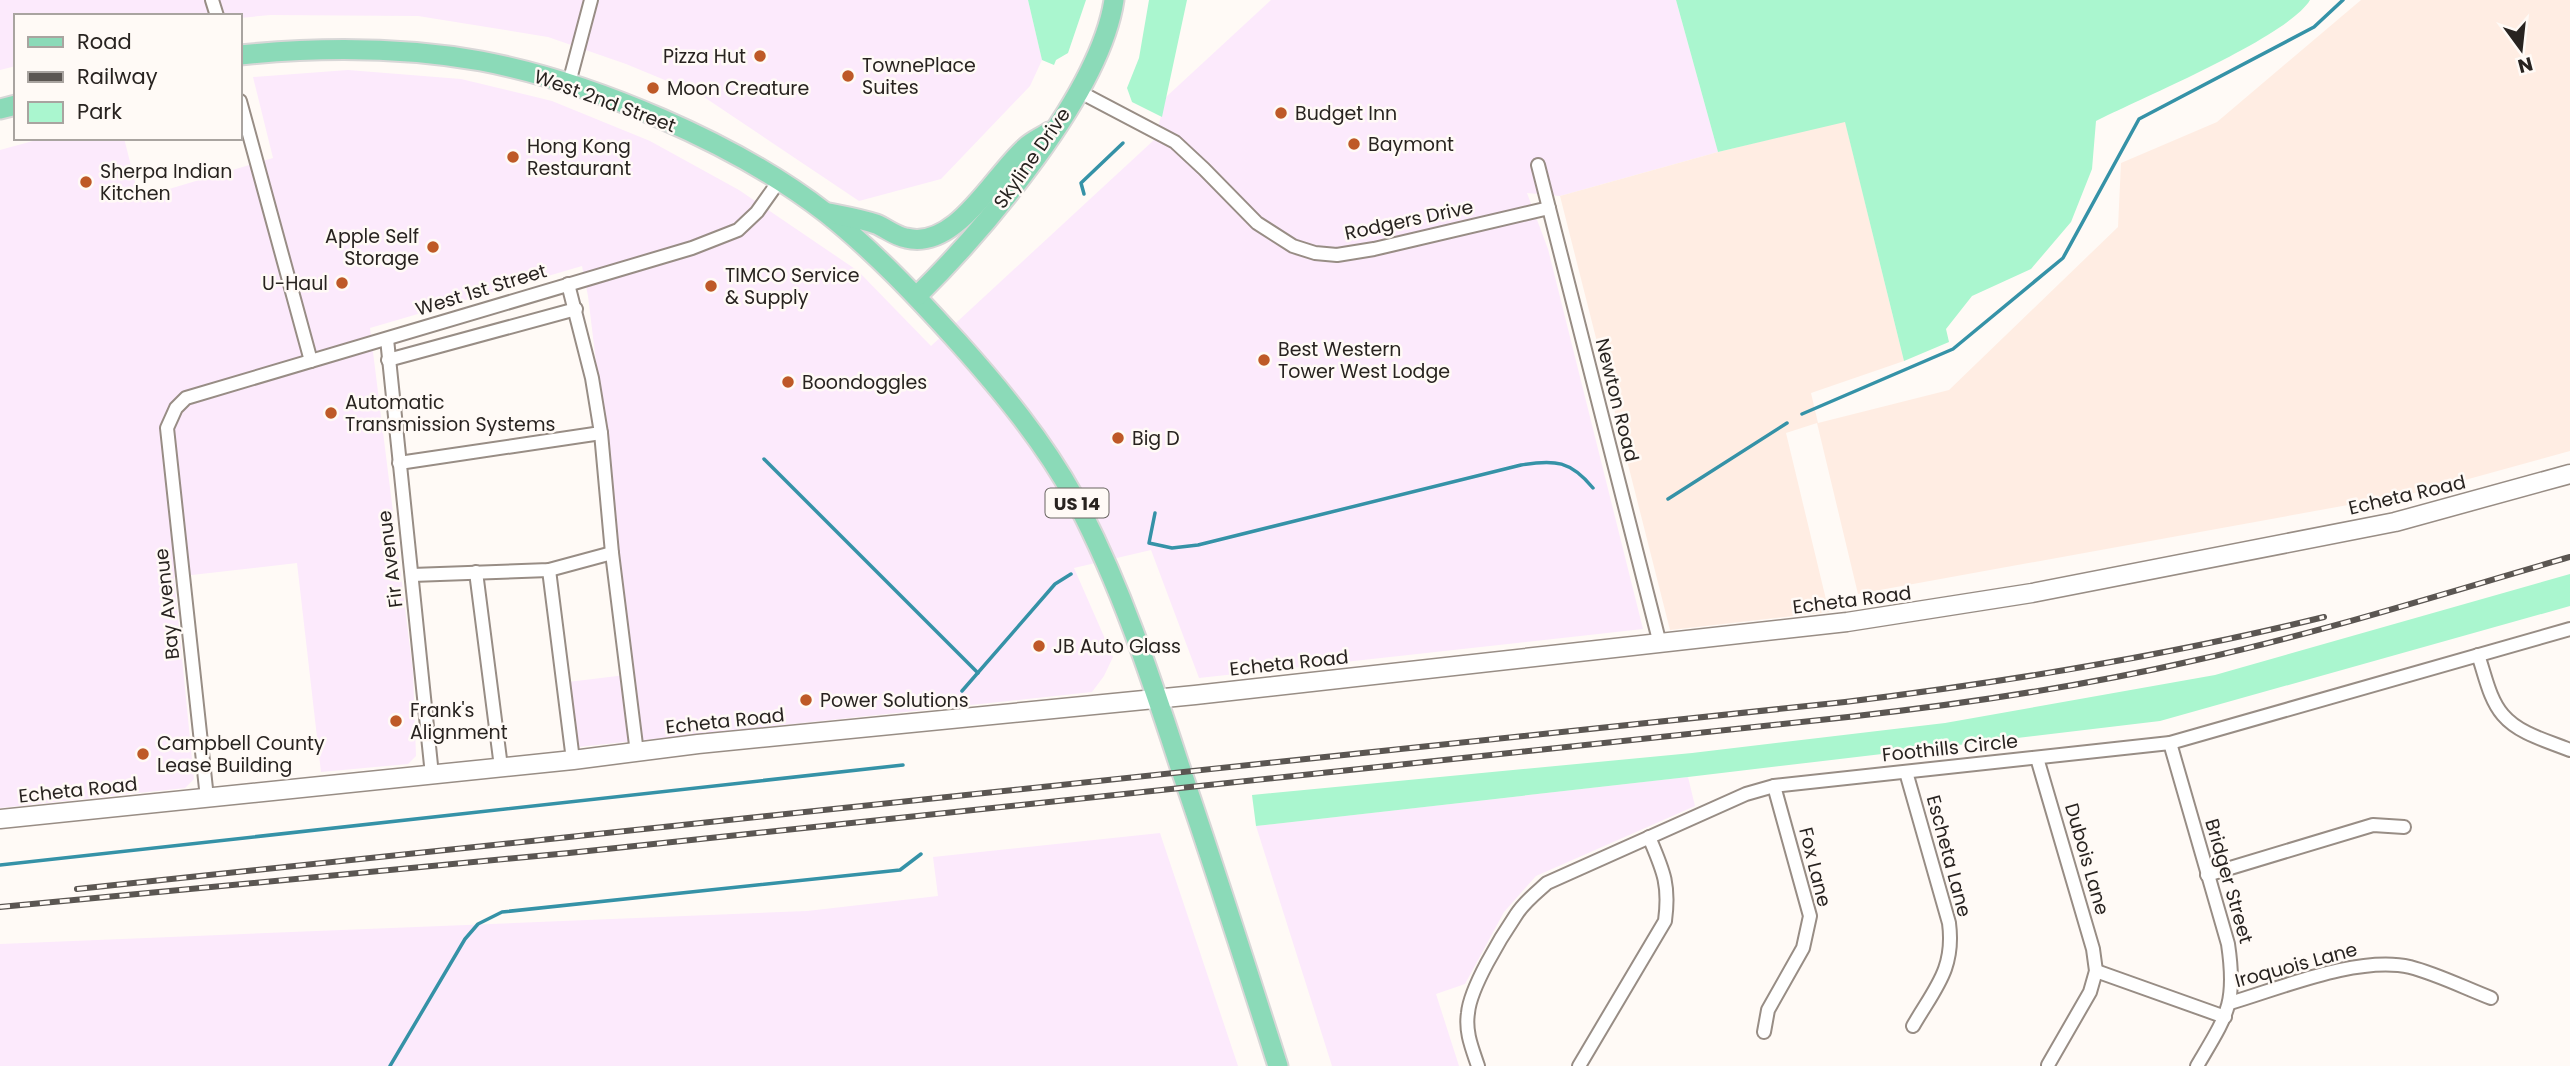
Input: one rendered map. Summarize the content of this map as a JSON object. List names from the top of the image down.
{
  "streets": {
    "main road": ["West 2nd Street", "Skyline Drive", "US 14"],
    "street": [
      "Rodgers Drive",
      "West 1st Street",
      "Newton Road",
      "Echeta Road",
      "Fir Avenue",
      "Bay Avenue",
      "Foothills Circle",
      "Escheta Lane",
      "Dubois Lane",
      "Fox Lane",
      "Bridger Street",
      "Iroquois Lane"
    ]
  },
  "crossings": [
    ["West 2nd Street", "Skyline Drive"],
    ["West 2nd Street", "West 1st Street"],
    ["West 2nd Street", "US 14"],
    ["Skyline Drive", "Rodgers Drive"],
    ["Skyline Drive", "US 14"],
    ["Rodgers Drive", "Newton Road"],
    ["West 1st Street", "Fir Avenue"],
    ["West 1st Street", "Bay Avenue"],
    ["Newton Road", "Echeta Road"],
    ["Echeta Road", "US 14"],
    ["Echeta Road", "Fir Avenue"],
    ["Echeta Road", "Bay Avenue"],
    ["Foothills Circle", "Escheta Lane"],
    ["Foothills Circle", "Dubois Lane"],
    ["Foothills Circle", "Fox Lane"],
    ["Foothills Circle", "Bridger Street"],
    ["Bridger Street", "Iroquois Lane"]
  ],
  "places": [
    "Pizza Hut",
    "TownePlace Suites",
    "Moon Creature",
    "Budget Inn",
    "Baymont",
    "Hong Kong Restaurant",
    "Sherpa Indian Kitchen",
    "Apple Self Storage",
    "U-Haul",
    "TIMCO Service & Supply",
    "Best Western Tower West Lodge",
    "Boondoggles",
    "Automatic Transmission Systems",
    "Big D",
    "JB Auto Glass",
    "Power Solutions",
    "Frank's Alignment",
    "Campbell County Lease Building"
  ],
  "legend": ["Road", "Railway", "Park"],
  "north": "bottom"
}
